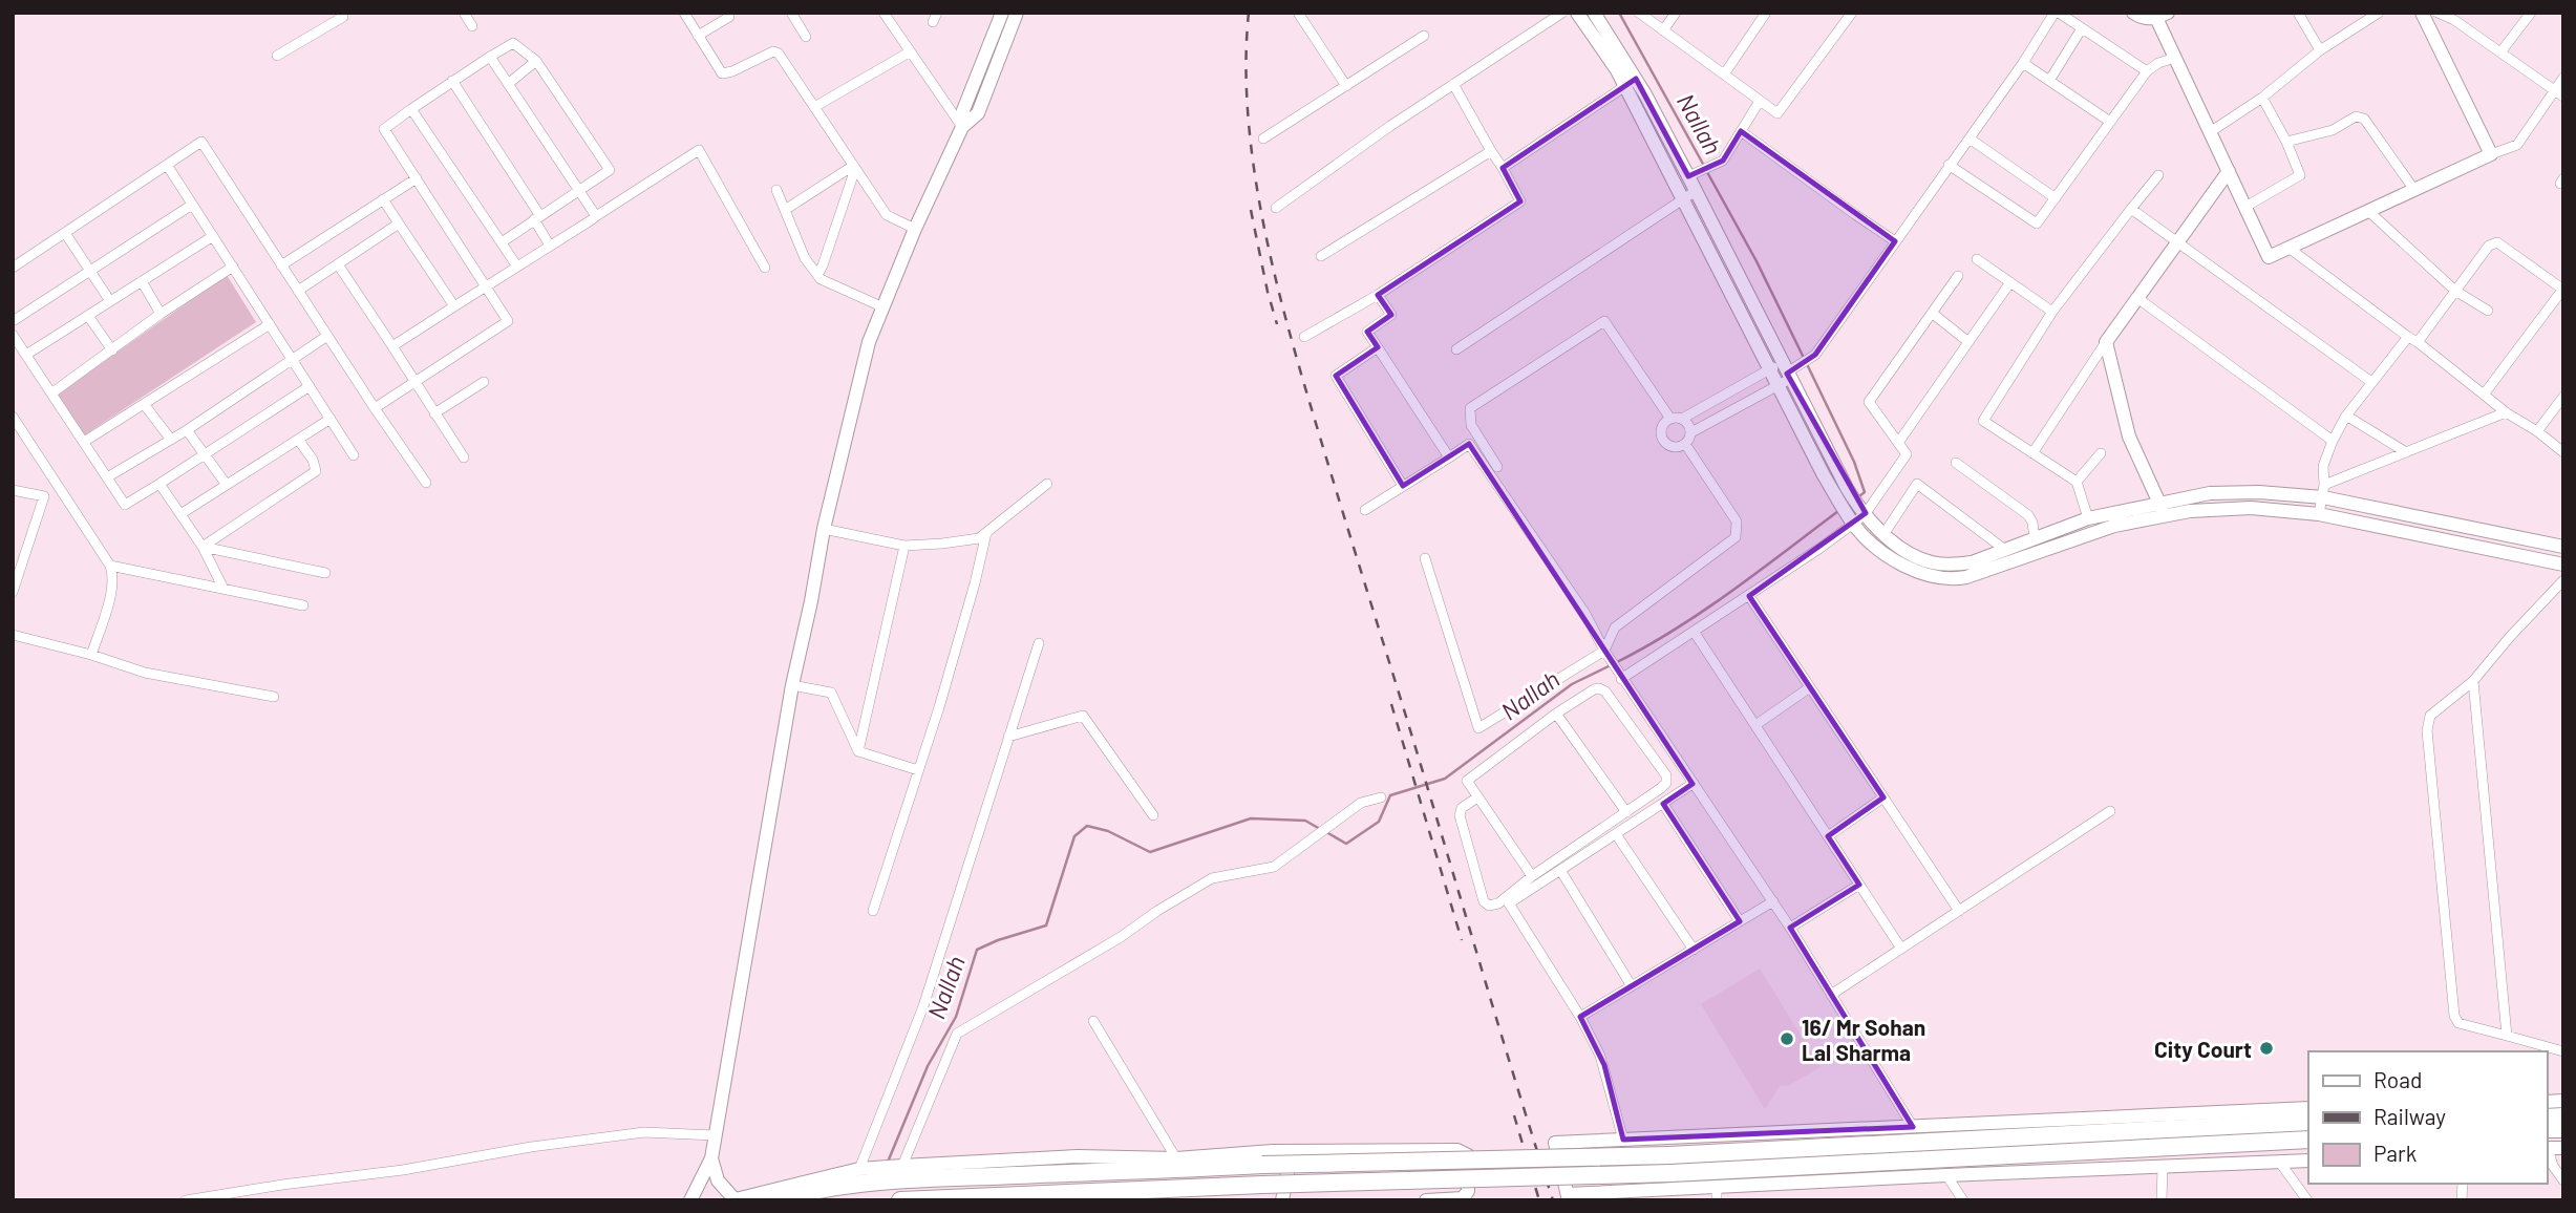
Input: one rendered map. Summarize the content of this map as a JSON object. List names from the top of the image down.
{
  "water": ["Nallah"],
  "places": ["16/ Mr Sohan Lal Sharma", "City Court"],
  "legend": ["Road", "Railway", "Park"]
}
